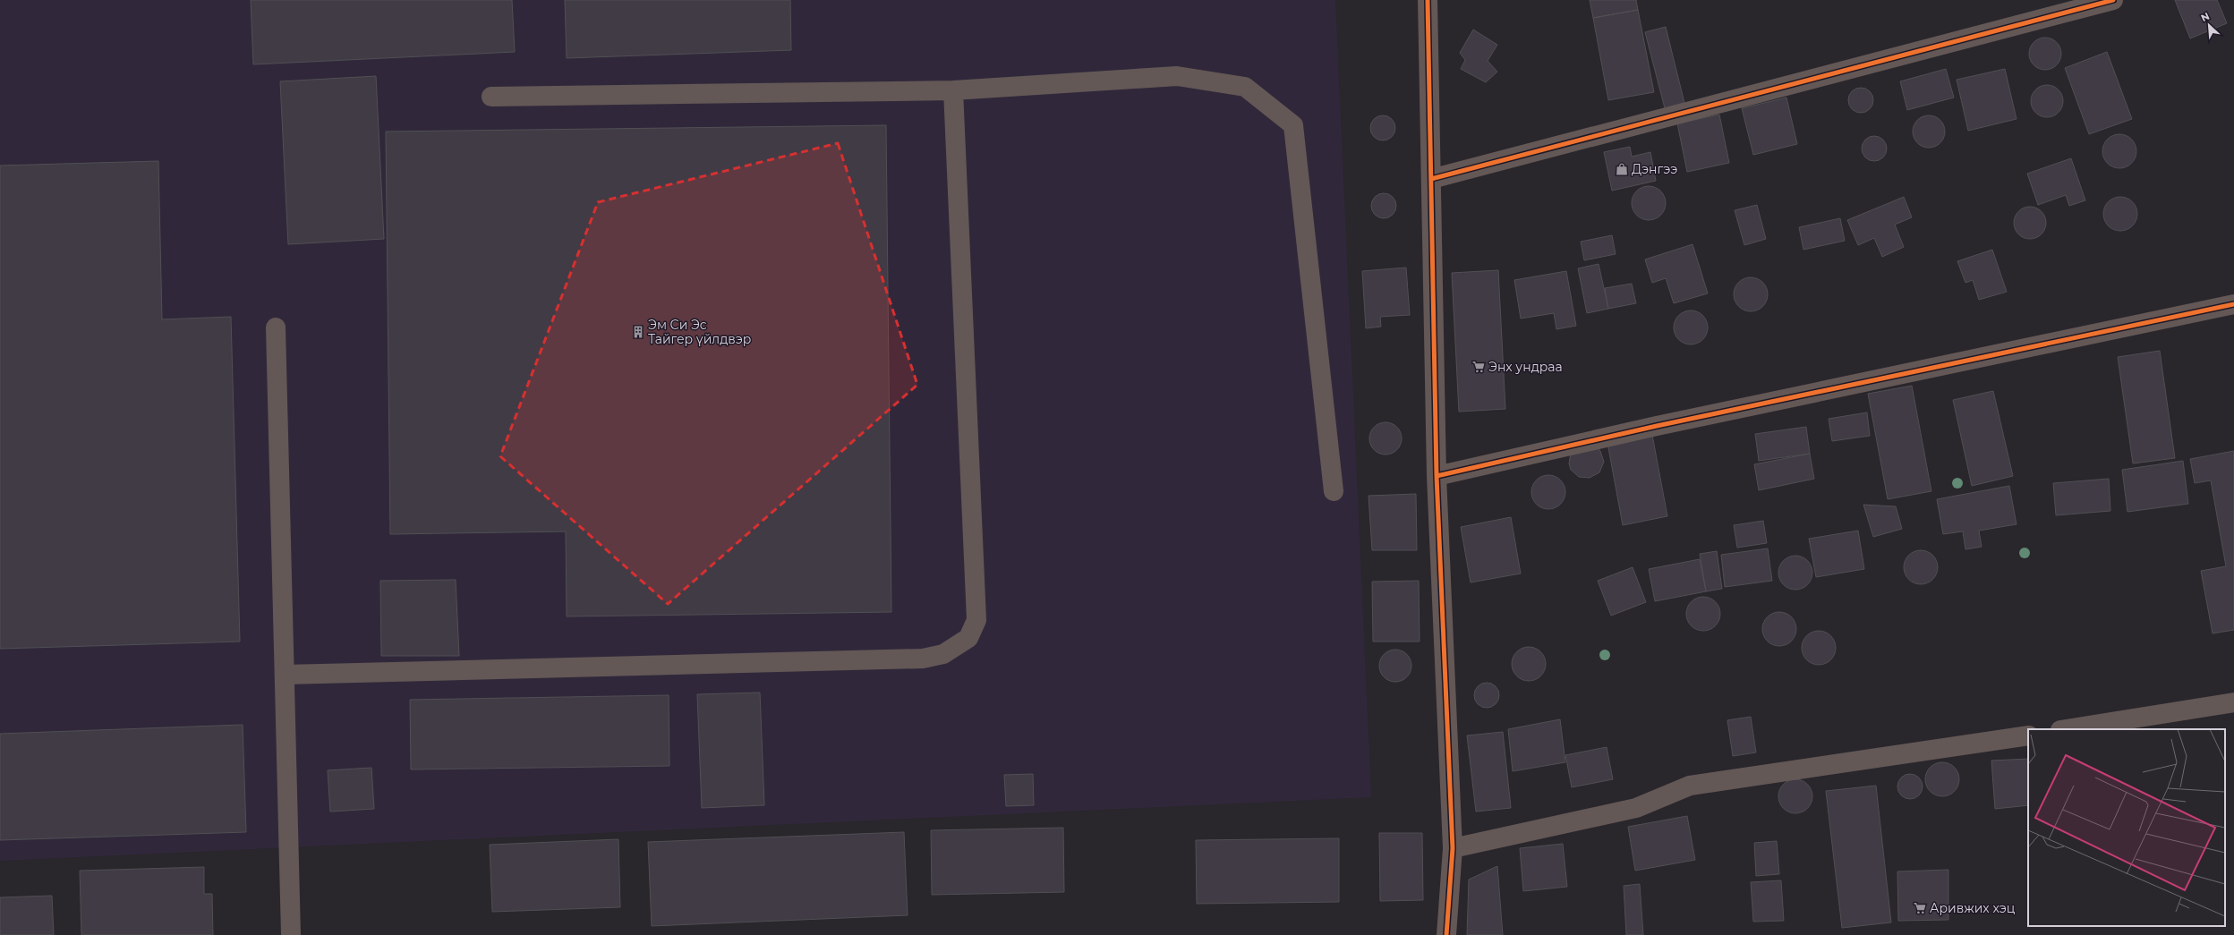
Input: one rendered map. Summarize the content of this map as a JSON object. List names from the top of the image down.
{
  "places": {
    "shop": ["Дэнгээ"],
    "building": ["Эм Си Эс Тайгер үйлдвэр"],
    "supermarket": ["Энх ундраа", "Аривжих хэц"]
  },
  "north": "top left"
}
